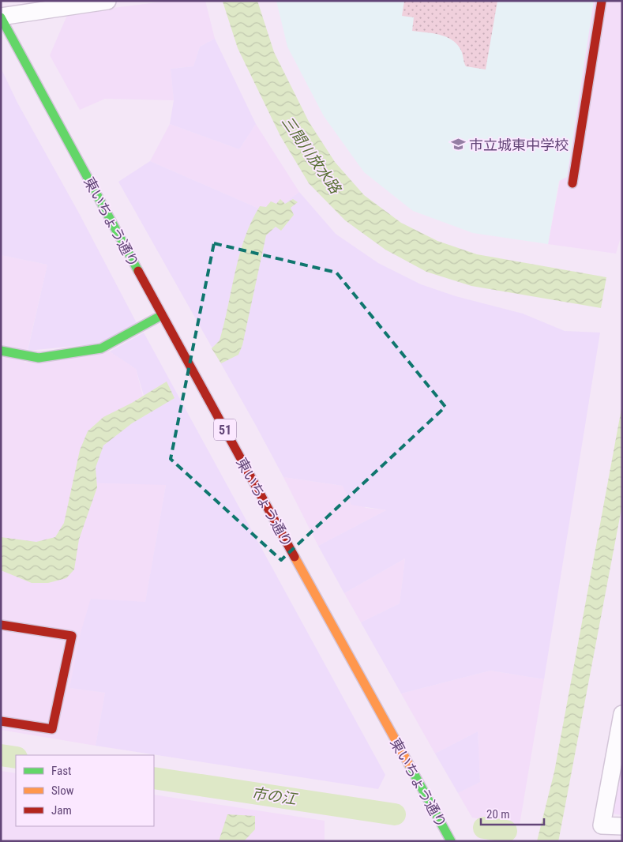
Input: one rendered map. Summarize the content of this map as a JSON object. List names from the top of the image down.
{
  "streets": {
    "main road": ["東いちょう通り", "51"]
  },
  "water": ["三間川放水路", "市の江"],
  "places": {
    "school or university": ["市立城東中学校"]
  },
  "legend": ["Fast", "Slow", "Jam"],
  "scale_bar": "20 m"
}
